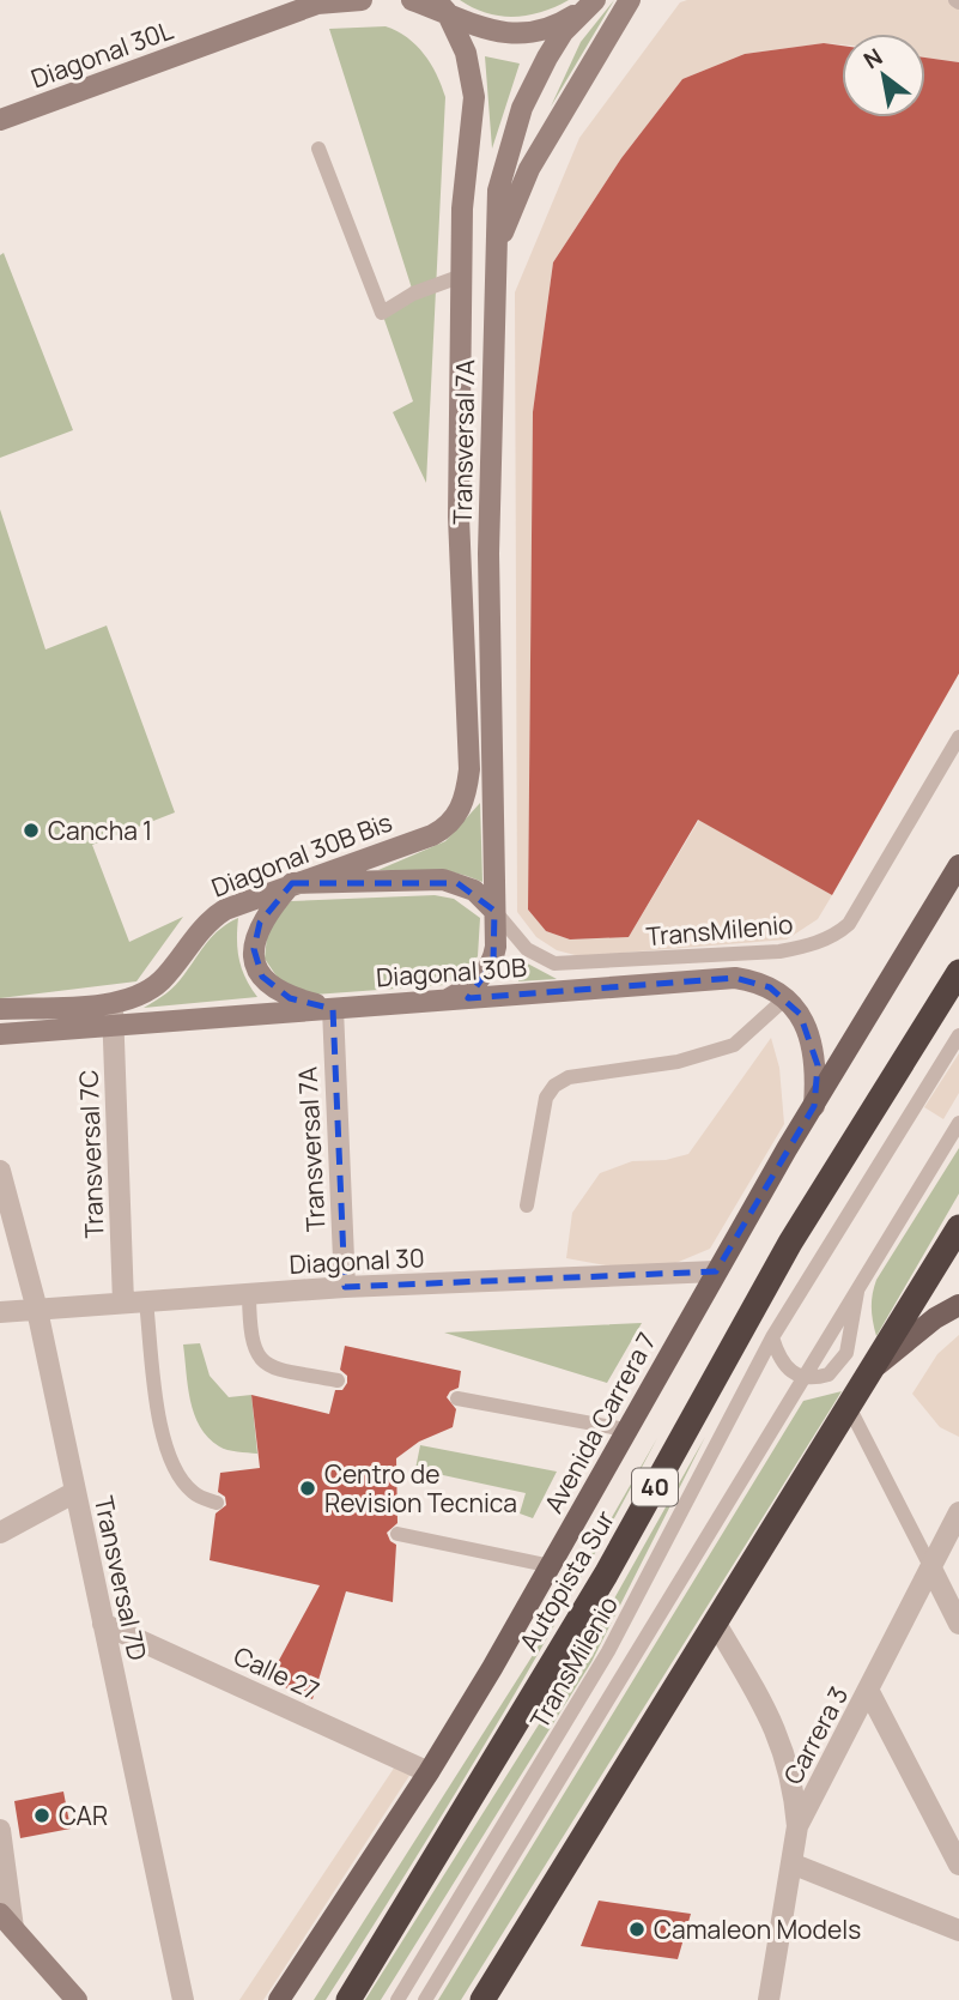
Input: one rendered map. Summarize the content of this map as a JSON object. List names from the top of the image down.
{
  "streets": {
    "highway": ["40", "Autopista Sur"],
    "main road": [
      "Diagonal 30L",
      "Transversal 7A",
      "Diagonal 30B Bis",
      "Diagonal 30B",
      "Avenida Carrera 7"
    ],
    "street": [
      "Transversal 7C",
      "Diagonal 30",
      "Transversal 7D",
      "Calle 27",
      "Carrera 3"
    ],
    "lane": ["TransMilenio"]
  },
  "crossings": [
    ["Transversal 7A", "Diagonal 30B Bis"],
    ["Transversal 7A", "TransMilenio"],
    ["Transversal 7A", "Diagonal 30B"],
    ["Transversal 7A", "Diagonal 30"],
    ["Diagonal 30B Bis", "Diagonal 30B"],
    ["Diagonal 30B Bis", "Transversal 7C"],
    ["Diagonal 30B", "Transversal 7C"],
    ["Diagonal 30B", "Avenida Carrera 7"],
    ["Transversal 7C", "Diagonal 30"],
    ["Diagonal 30", "Avenida Carrera 7"],
    ["Diagonal 30", "Transversal 7D"],
    ["Avenida Carrera 7", "Calle 27"],
    ["Transversal 7D", "Calle 27"]
  ],
  "places": [
    "Cancha 1",
    "Centro de Revision Tecnica",
    "CAR",
    "Camaleon Models"
  ],
  "north": "top left"
}
